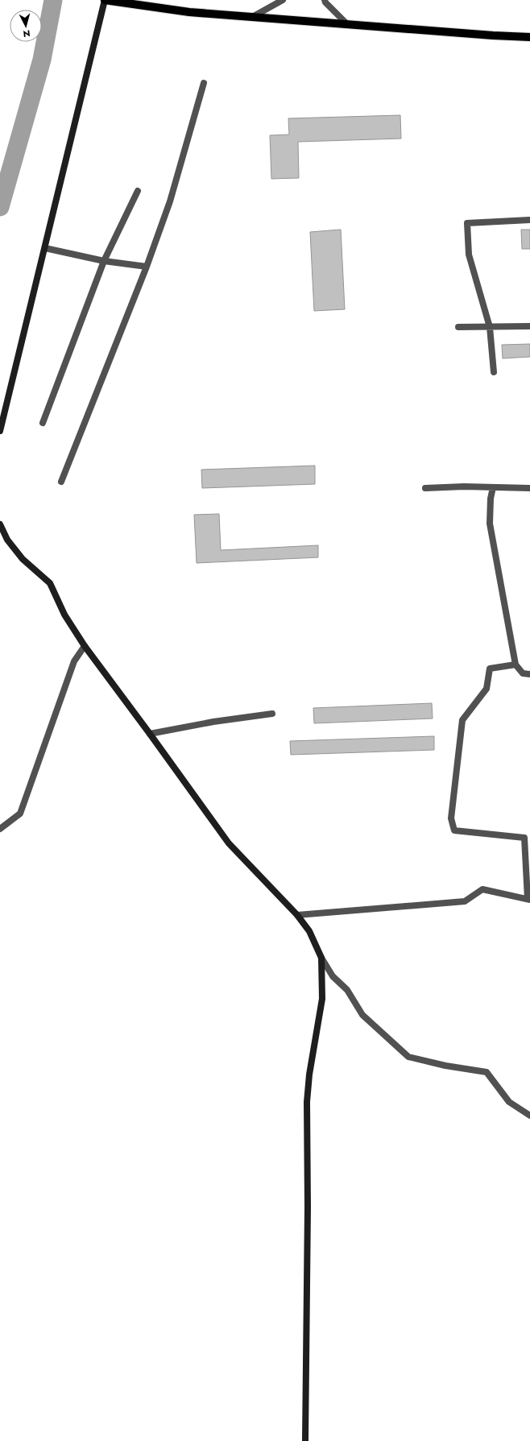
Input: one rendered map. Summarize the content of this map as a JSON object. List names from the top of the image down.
{
  "north": "bottom"
}
